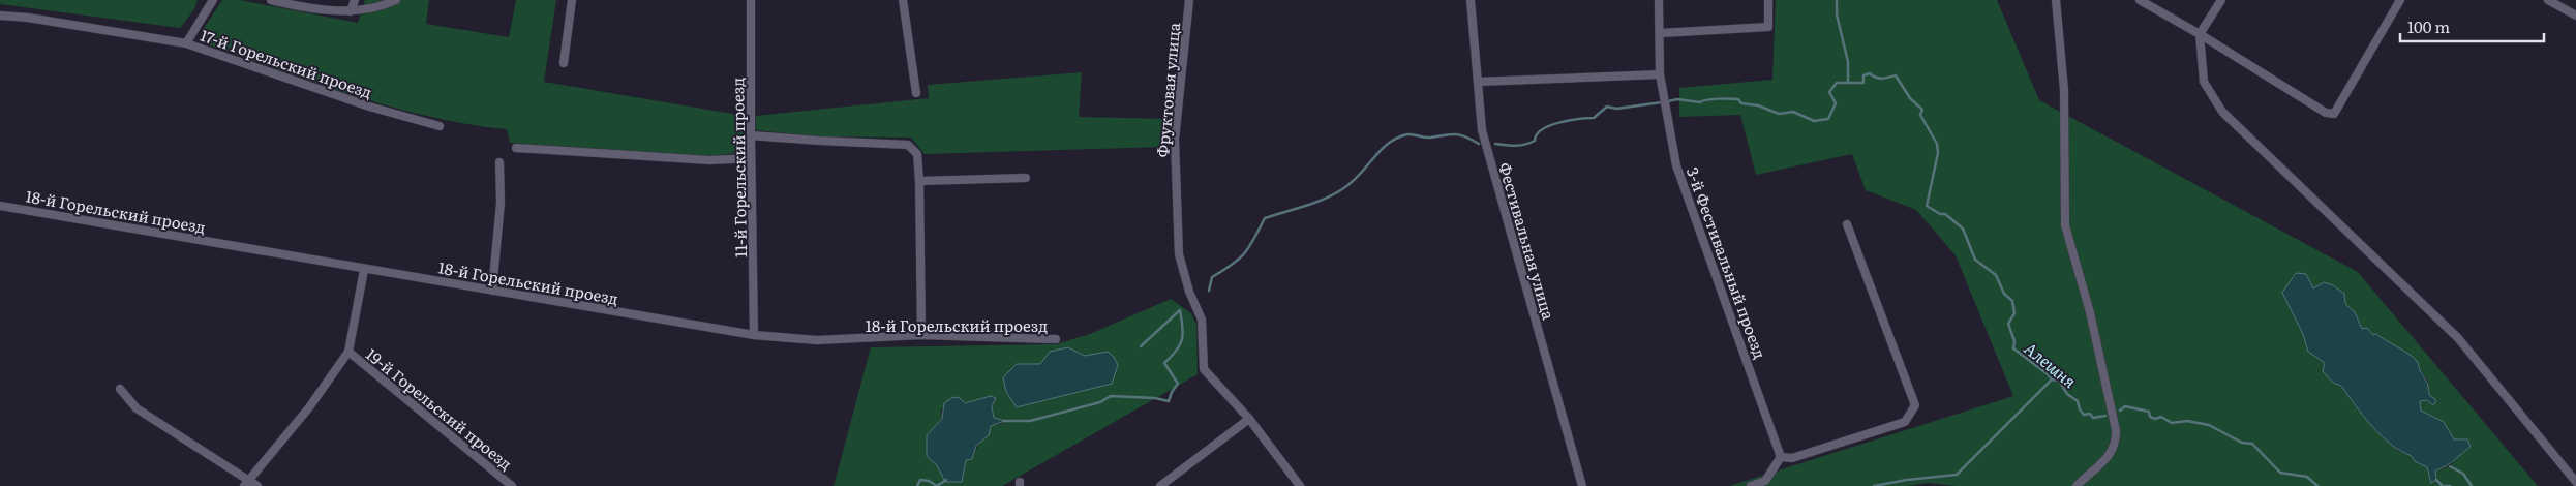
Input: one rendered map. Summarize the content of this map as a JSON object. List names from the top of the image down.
{
  "streets": {
    "street": [
      "17-й Горельский проезд",
      "Фруктовая улица",
      "11-й Горельский проезд",
      "18-й Горельский проезд",
      "Фестивальная улица",
      "3-й Фестивальный проезд",
      "19-й Горельский проезд"
    ]
  },
  "crossings": [
    ["11-й Горельский проезд", "18-й Горельский проезд"]
  ],
  "water": ["Алешня"],
  "scale_bar": "100 m"
}
